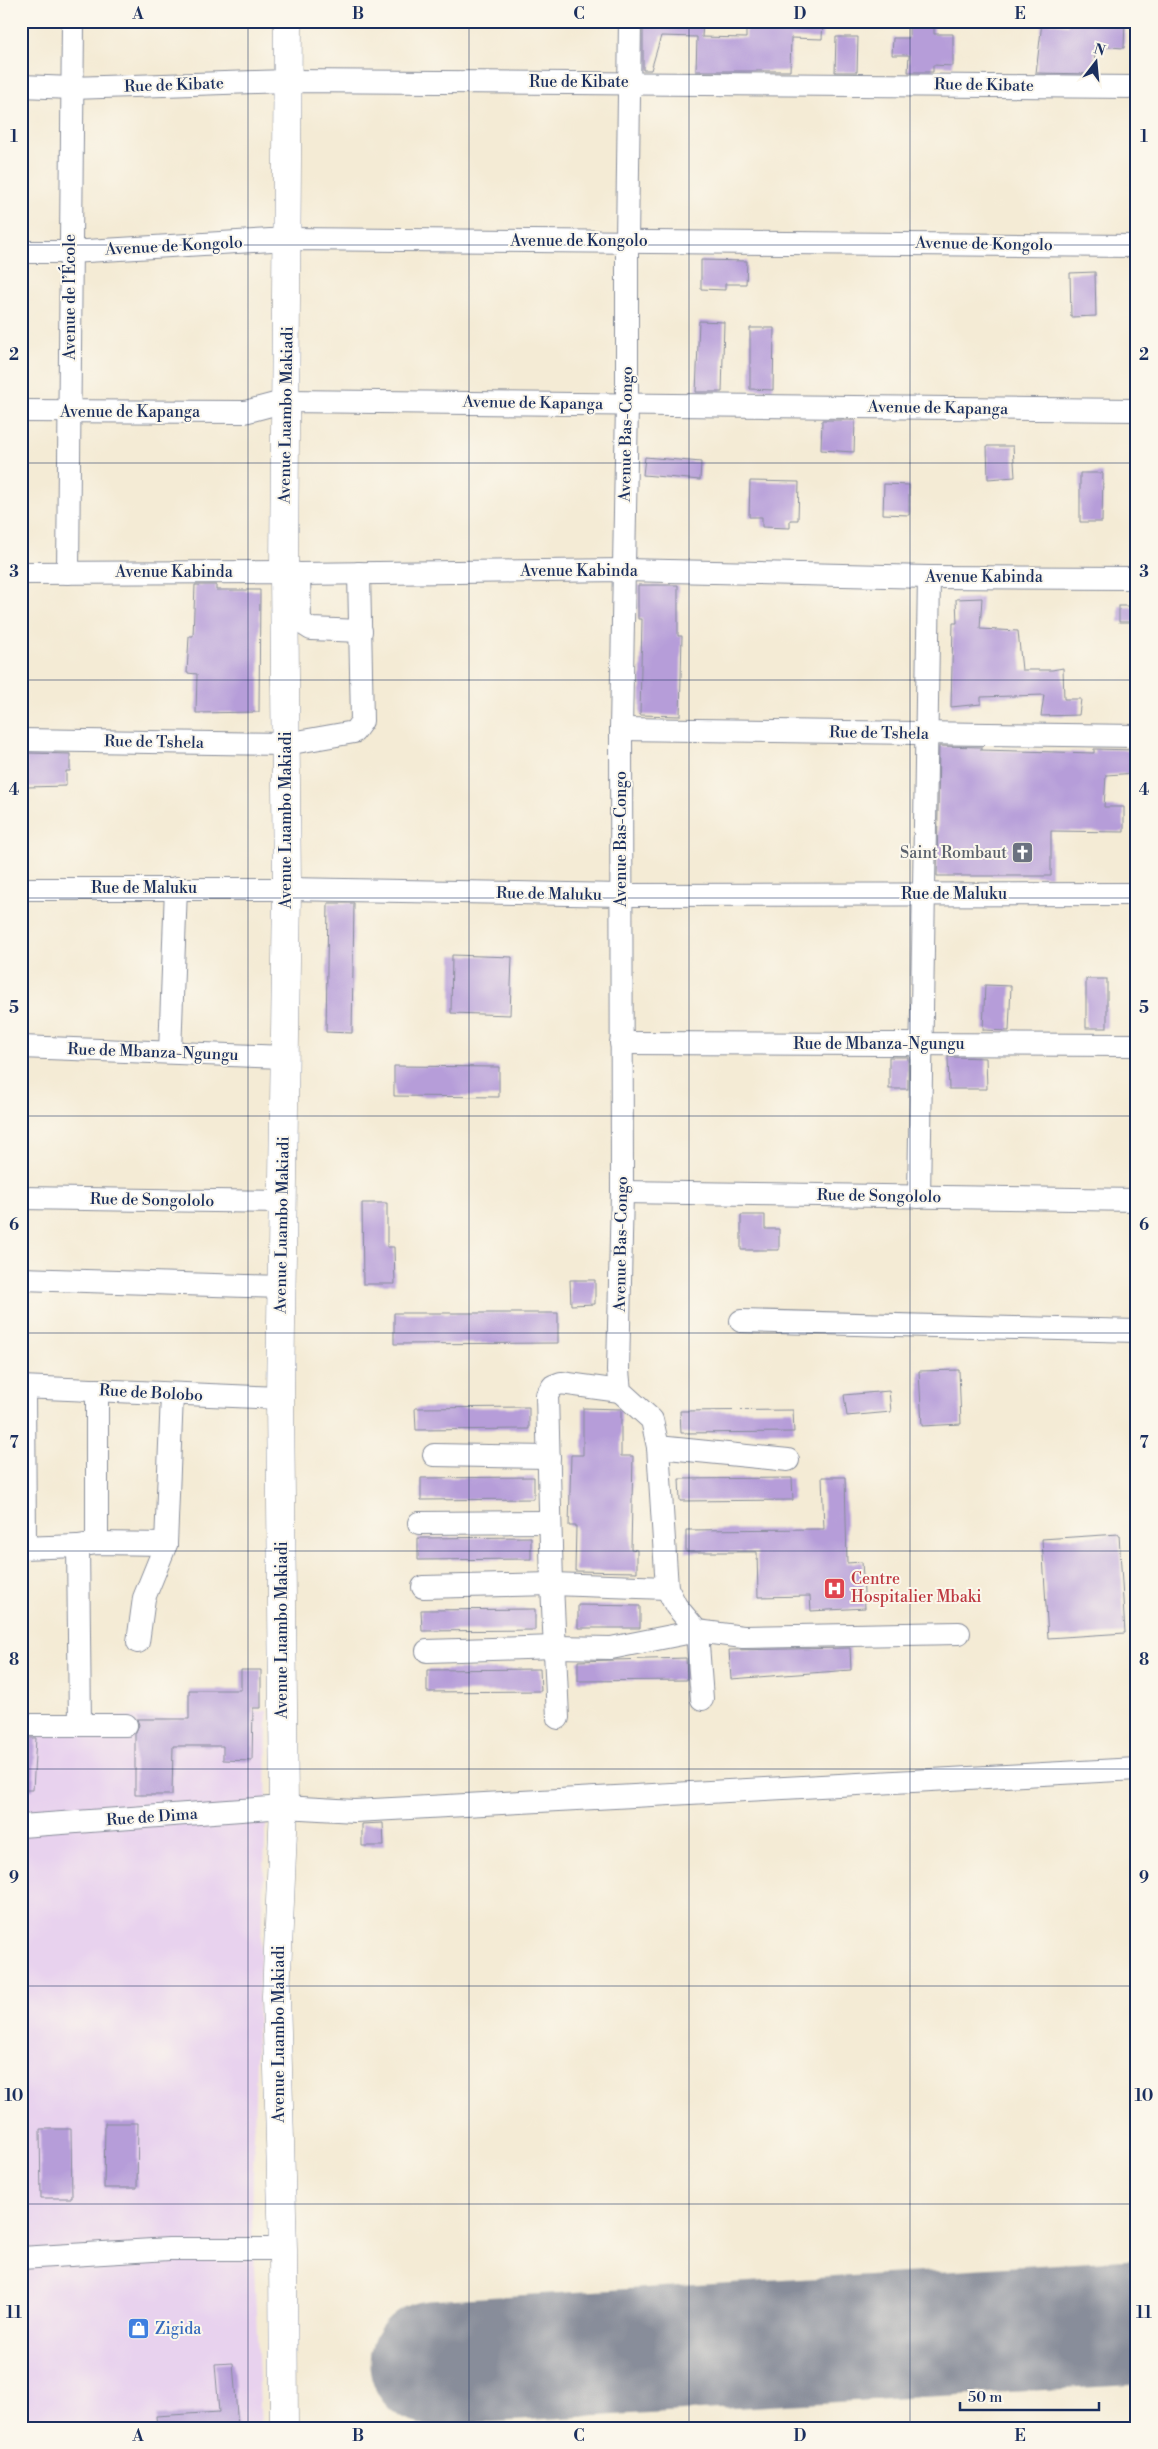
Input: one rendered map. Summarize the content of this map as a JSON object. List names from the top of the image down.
{
  "streets": {
    "main road": ["Avenue Luambo Makiadi"],
    "street": [
      "Rue de Kibate",
      "Avenue de Kongolo",
      "Avenue de l’École",
      "Avenue de Kapanga",
      "Avenue Bas-Congo",
      "Avenue Kabinda",
      "Rue de Tshela",
      "Rue de Maluku",
      "Rue de Mbanza-Ngungu",
      "Rue de Songololo",
      "Rue de Bolobo",
      "Rue de Dima"
    ]
  },
  "crossings": [
    ["Rue de Kibate", "Avenue de l’École"],
    ["Rue de Kibate", "Avenue Luambo Makiadi"],
    ["Rue de Kibate", "Avenue Bas-Congo"],
    ["Avenue de Kongolo", "Avenue de l’École"],
    ["Avenue de Kongolo", "Avenue Luambo Makiadi"],
    ["Avenue de Kongolo", "Avenue Bas-Congo"],
    ["Avenue de l’École", "Avenue de Kapanga"],
    ["Avenue de l’École", "Avenue Kabinda"],
    ["Avenue de Kapanga", "Avenue Luambo Makiadi"],
    ["Avenue de Kapanga", "Avenue Bas-Congo"],
    ["Avenue Luambo Makiadi", "Avenue Kabinda"],
    ["Avenue Luambo Makiadi", "Rue de Tshela"],
    ["Avenue Luambo Makiadi", "Rue de Maluku"],
    ["Avenue Luambo Makiadi", "Rue de Mbanza-Ngungu"],
    ["Avenue Luambo Makiadi", "Rue de Songololo"],
    ["Avenue Luambo Makiadi", "Rue de Bolobo"],
    ["Avenue Luambo Makiadi", "Rue de Dima"],
    ["Avenue Bas-Congo", "Avenue Kabinda"],
    ["Avenue Bas-Congo", "Rue de Tshela"],
    ["Avenue Bas-Congo", "Rue de Maluku"],
    ["Avenue Bas-Congo", "Rue de Mbanza-Ngungu"],
    ["Avenue Bas-Congo", "Rue de Songololo"],
    ["Avenue Kabinda", "Rue de Tshela"]
  ],
  "places": {
    "church": ["Saint Rombaut"],
    "hospital": ["Centre Hospitalier Mbaki"],
    "shop": ["Zigida"]
  },
  "scale_bar": "50 m",
  "north": "top",
  "grid": {
    "columns": [
      "A",
      "B",
      "C",
      "D",
      "E"
    ],
    "rows": [
      "1",
      "2",
      "3",
      "4",
      "5",
      "6",
      "7",
      "8",
      "9",
      "10",
      "11"
    ]
  }
}
